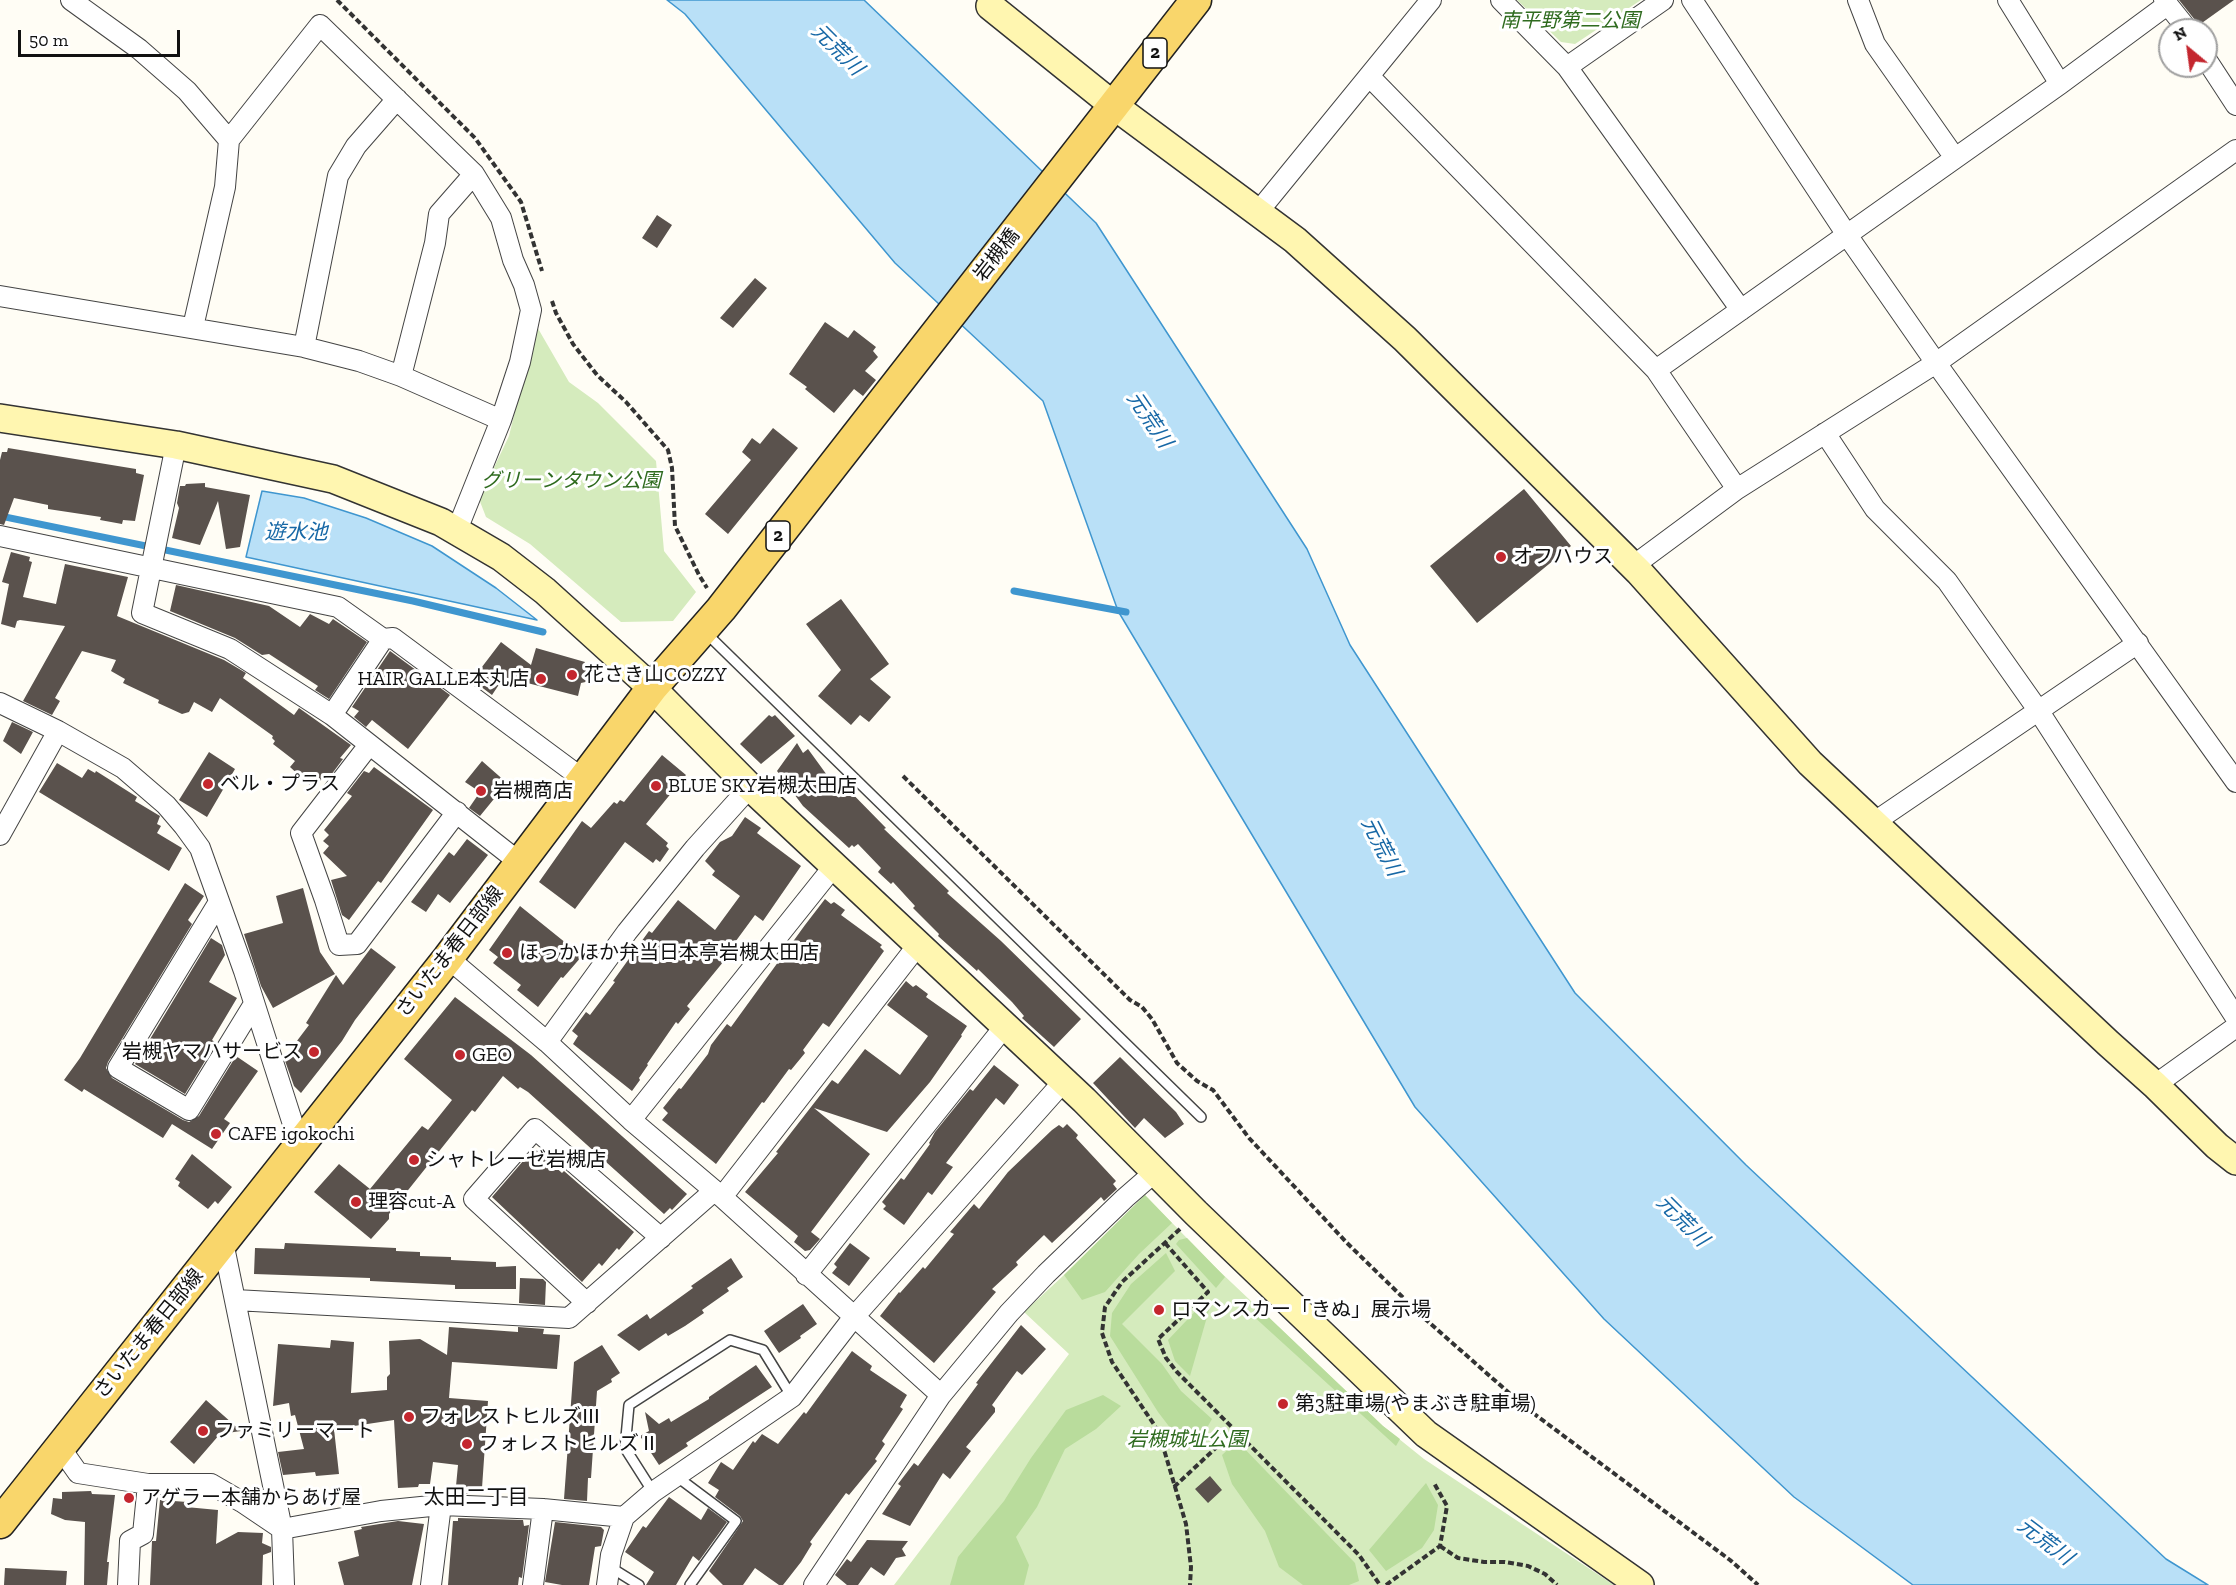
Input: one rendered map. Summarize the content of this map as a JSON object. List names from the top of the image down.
{
  "streets": {
    "main road": ["2", "岩槻橋", "さいたま春日部線"]
  },
  "crossings": [
    ["2", "岩槻橋"],
    ["岩槻橋", "さいたま春日部線"]
  ],
  "districts": ["太田二丁目"],
  "water": ["元荒川", "遊水池"],
  "parks": ["南平野第二公園", "グリーンタウン公園", "岩槻城址公園"],
  "places": [
    "オフハウス",
    "花さき山COZZY",
    "HAIR GALLE本丸店",
    "ベル・プラス",
    "BLUE SKY岩槻太田店",
    "岩槻商店",
    "ほっかほか弁当日本亭岩槻太田店",
    "岩槻ヤマハサービス",
    "GEO",
    "CAFE igokochi",
    "シャトレーゼ岩槻店",
    "理容cut-A",
    "ロマンスカー「きぬ」展示場",
    "第3駐車場(やまぶき駐車場)",
    "フォレストヒルズⅢ",
    "ファミリーマート",
    "フォレストヒルズⅡ",
    "アゲラー本舗からあげ屋"
  ],
  "scale_bar": "50 m",
  "north": "top left"
}
